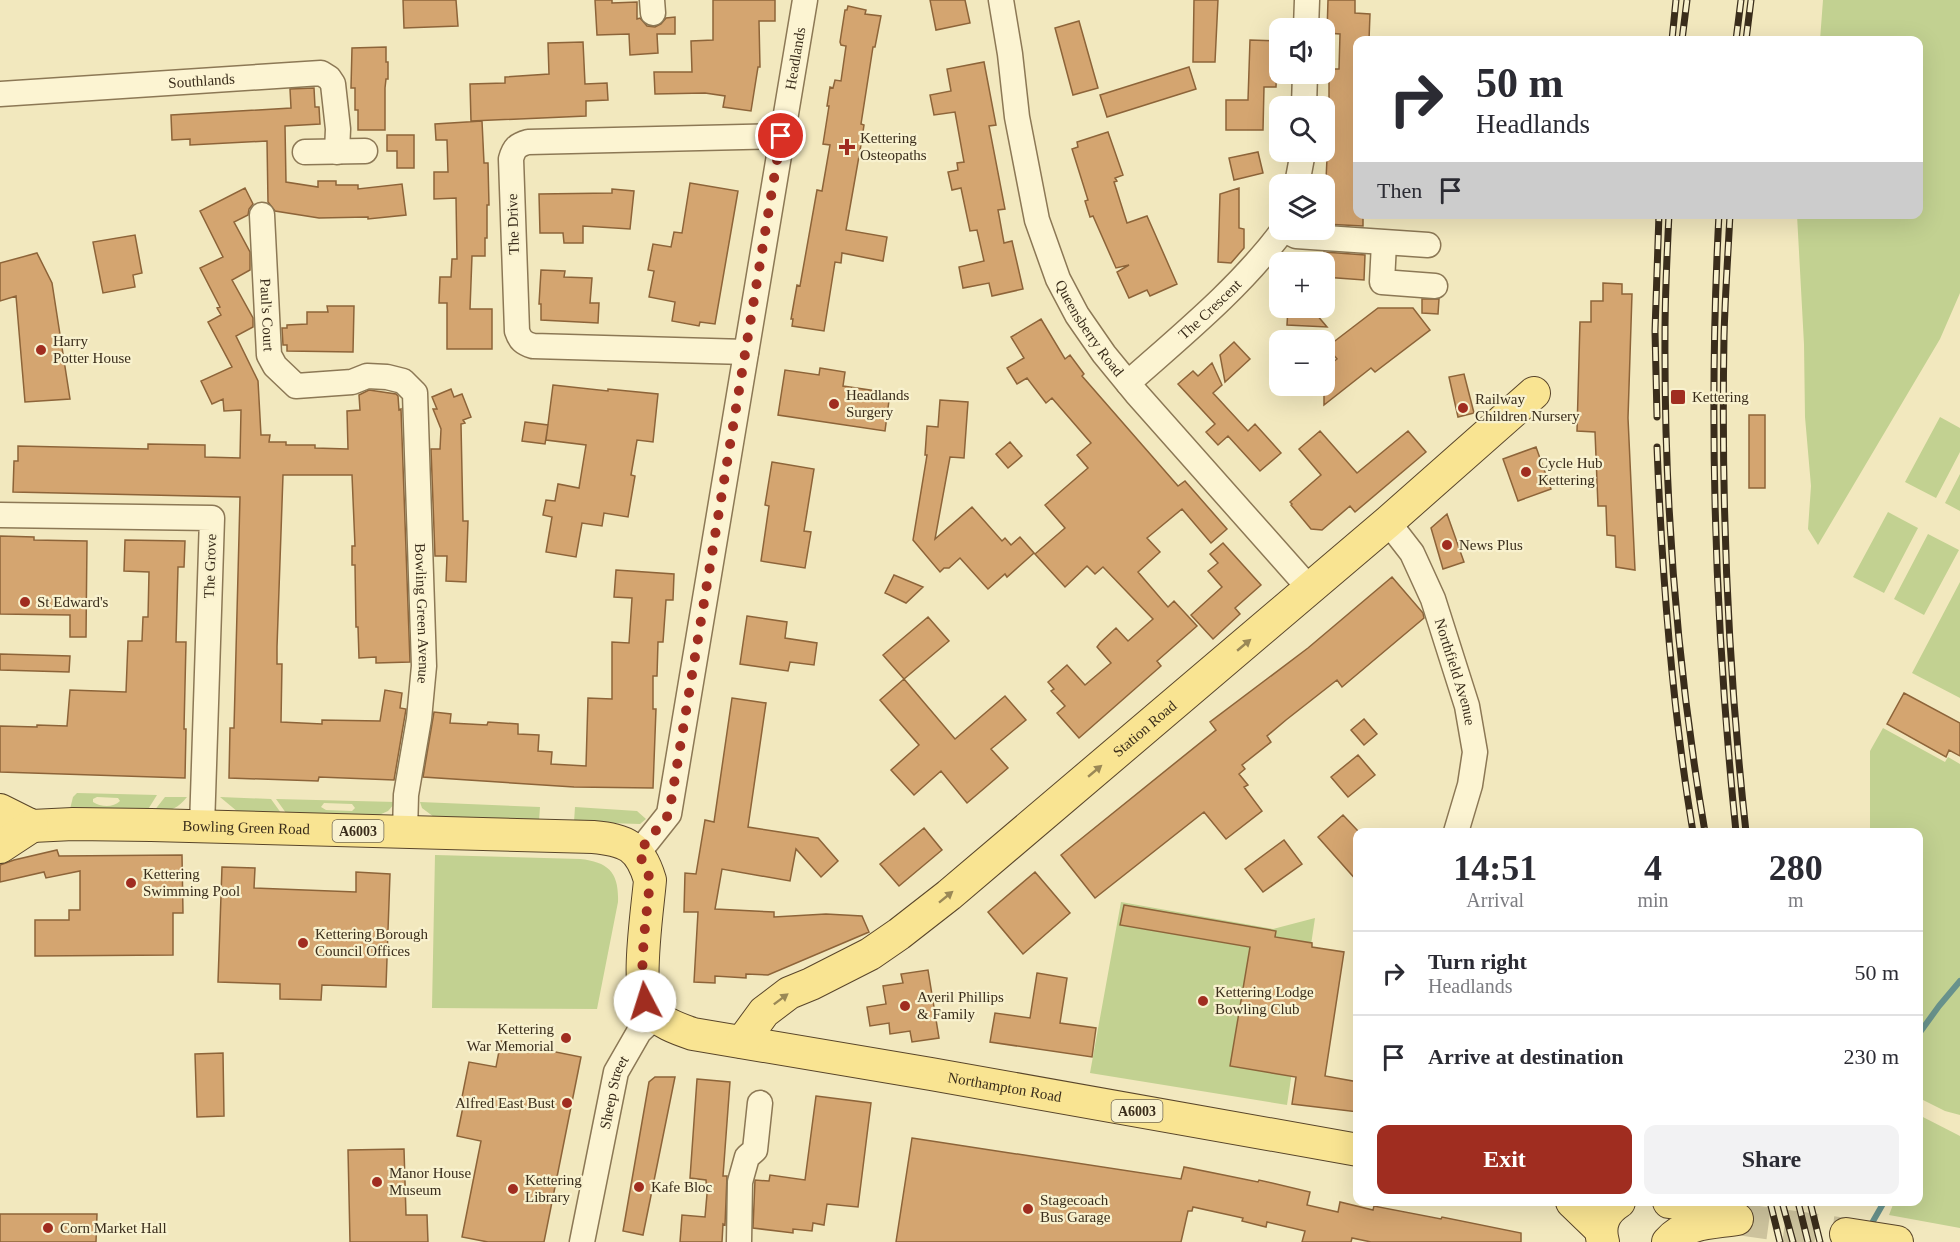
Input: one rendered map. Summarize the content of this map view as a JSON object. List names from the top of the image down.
{
  "streets": {
    "main road": [
      "Station Road",
      "Bowling Green Road",
      "A6003",
      "Northampton Road"
    ],
    "street": [
      "Headlands",
      "Southlands",
      "The Drive",
      "The Crescent",
      "Paul's Court",
      "Queensberry Road",
      "The Grove",
      "Bowling Green Avenue",
      "Northfield Avenue",
      "Sheep Street"
    ]
  },
  "crossings": [
    ["Headlands", "The Drive"],
    ["Headlands", "Bowling Green Road"],
    ["The Crescent", "Queensberry Road"],
    ["Paul's Court", "Bowling Green Avenue"],
    ["Queensberry Road", "Station Road"],
    ["The Grove", "Bowling Green Road"],
    ["Bowling Green Avenue", "Bowling Green Road"],
    ["Northfield Avenue", "Station Road"],
    ["Station Road", "Northampton Road"],
    ["Northampton Road", "Sheep Street"]
  ],
  "one_way": ["Station Road"],
  "places": {
    "health": ["Kettering Osteopaths"],
    "other": [
      "Harry Potter House",
      "Headlands Surgery",
      "Railway Children Nursery",
      "Cycle Hub Kettering",
      "News Plus",
      "St Edward's",
      "Kettering Swimming Pool",
      "Kettering Borough Council Offices",
      "Kettering Lodge Bowling Club",
      "Averil Phillips & Family",
      "Kettering War Memorial",
      "Alfred East Bust",
      "Manor House Museum",
      "Kafe Bloc",
      "Kettering Library",
      "Stagecoach Bus Garage",
      "Corn Market Hall"
    ],
    "transit": ["Kettering"]
  },
  "page": {
    "map_buttons": ["+", "−"],
    "turn": ["50 m", "Headlands"],
    "then": "Then",
    "eta": [
      "14:51",
      "Arrival",
      "4",
      "min",
      "280",
      "m"
    ],
    "list": [
      {
        "name": "Turn right",
        "note": "Headlands",
        "value": "50 m"
      },
      {
        "name": "Arrive at destination",
        "value": "230 m"
      }
    ],
    "buttons": ["Exit", "Share"]
  }
}
